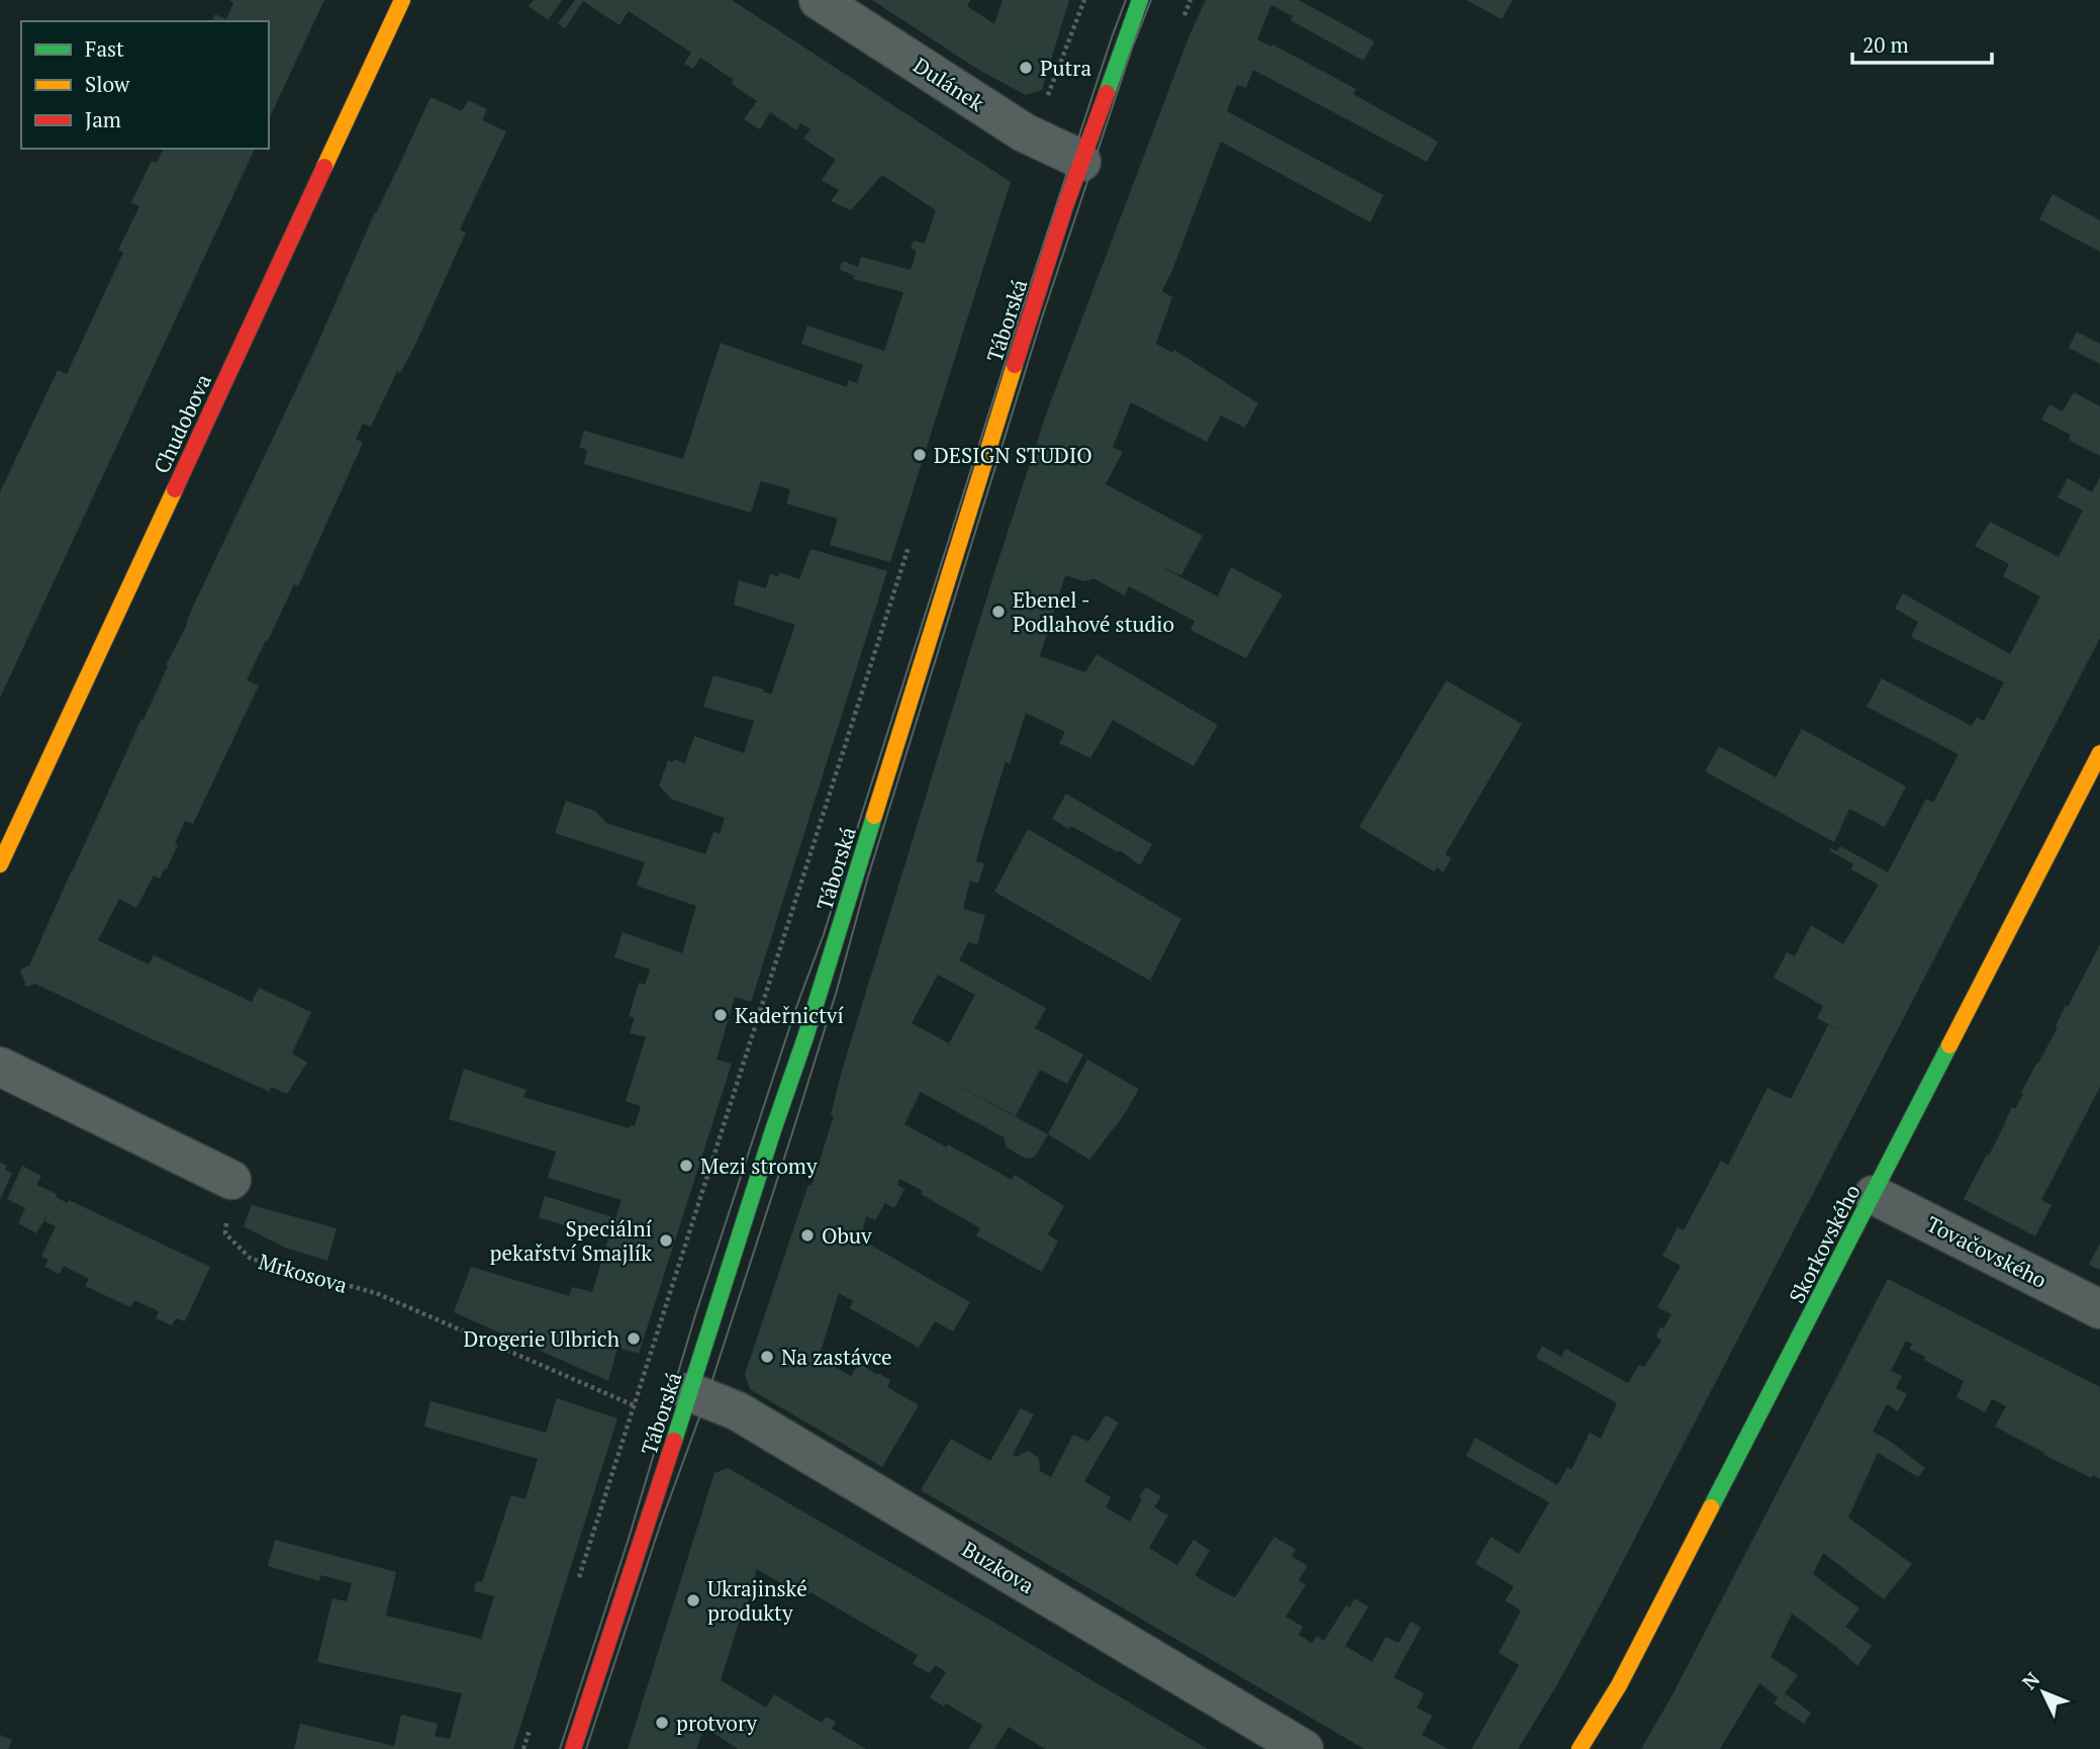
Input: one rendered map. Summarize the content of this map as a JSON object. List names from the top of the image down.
{
  "streets": {
    "street": [
      "Dulánek",
      "Táborská",
      "Chudobova",
      "Skorkovského",
      "Tovačovského",
      "Buzkova"
    ],
    "path": ["Mrkosova"]
  },
  "crossings": [
    ["Dulánek", "Táborská"],
    ["Táborská", "Buzkova"],
    ["Skorkovského", "Tovačovského"]
  ],
  "places": [
    "Putra",
    "DESIGN STUDIO",
    "Ebenel - Podlahové studio",
    "Kadeřnictví",
    "Mezi stromy",
    "Obuv",
    "Speciální pekařství Smajlík",
    "Drogerie Ulbrich",
    "Na zastávce",
    "Ukrajinské produkty",
    "protvory"
  ],
  "legend": ["Fast", "Slow", "Jam"],
  "scale_bar": "20 m",
  "north": "top left"
}
